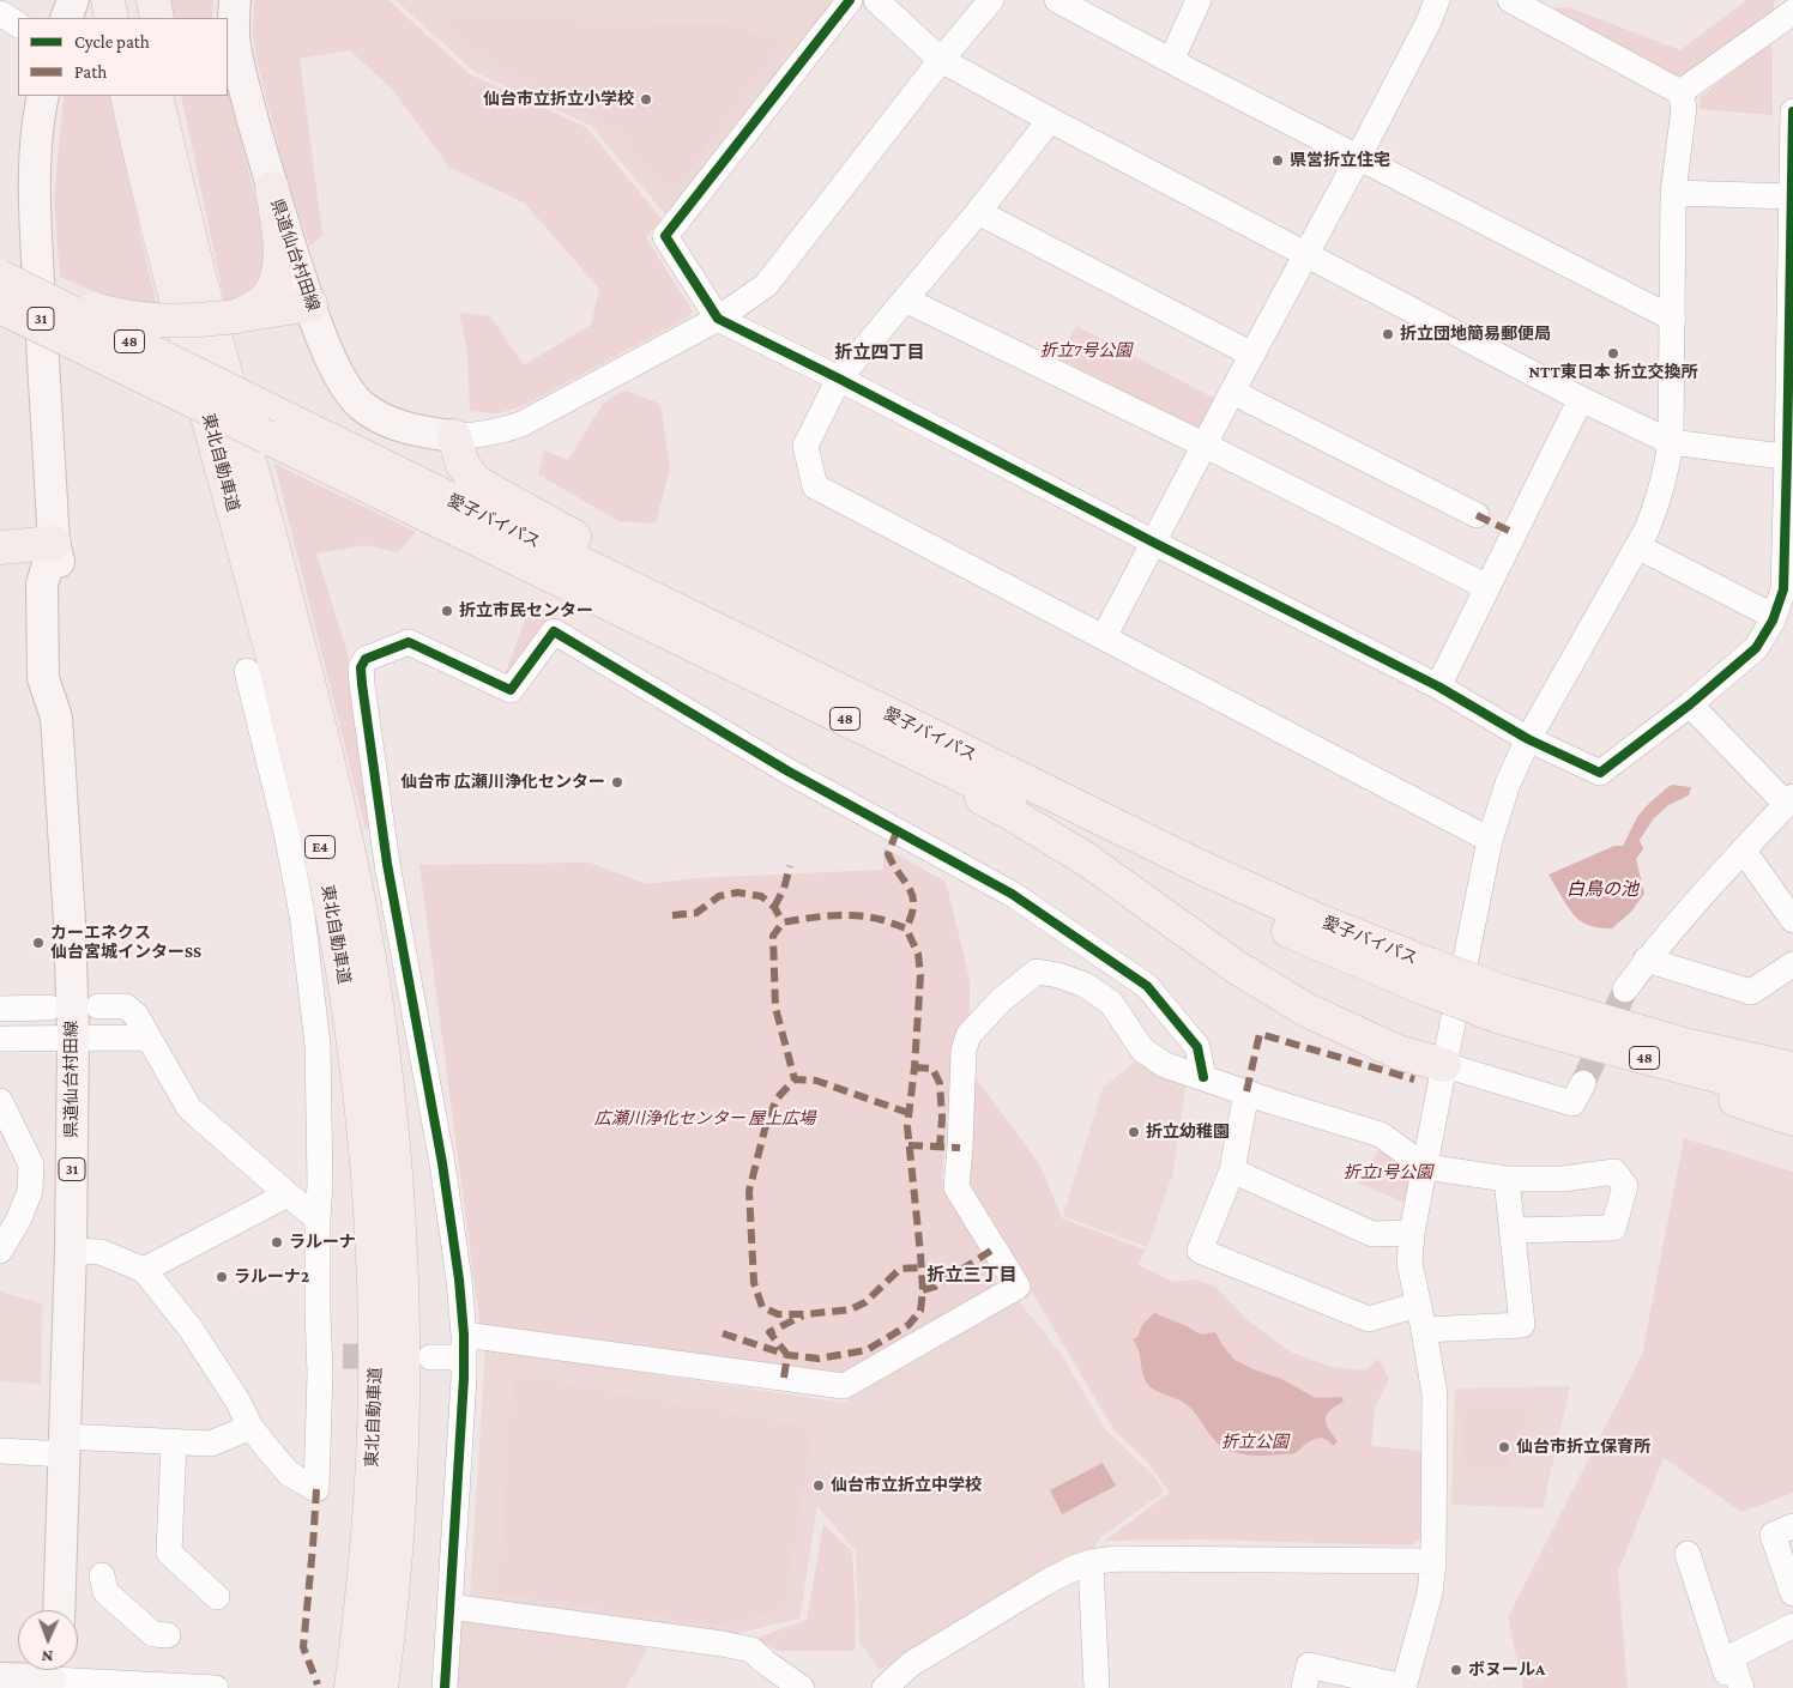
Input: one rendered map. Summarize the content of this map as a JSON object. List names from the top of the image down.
{
  "streets": {
    "highway": [
      "48",
      "東北自動車道",
      "愛子バイパス",
      "E4"
    ],
    "main road": ["県道仙台村田線", "31"]
  },
  "districts": ["折立四丁目", "折立三丁目"],
  "water": ["白鳥の池"],
  "parks": [
    "折立7号公園",
    "広瀬川浄化センター 屋上広場",
    "折立1号公園",
    "折立公園"
  ],
  "places": [
    "仙台市立折立小学校",
    "県営折立住宅",
    "折立団地簡易郵便局",
    "NTT東日本 折立交換所",
    "折立市民センター",
    "仙台市 広瀬川浄化センター",
    "カーエネクス 仙台宮城インターSS",
    "折立幼稚園",
    "ラルーナ",
    "ラルーナ2",
    "仙台市折立保育所",
    "仙台市立折立中学校",
    "ボヌールA"
  ],
  "legend": ["Cycle path", "Path"],
  "north": "bottom"
}
